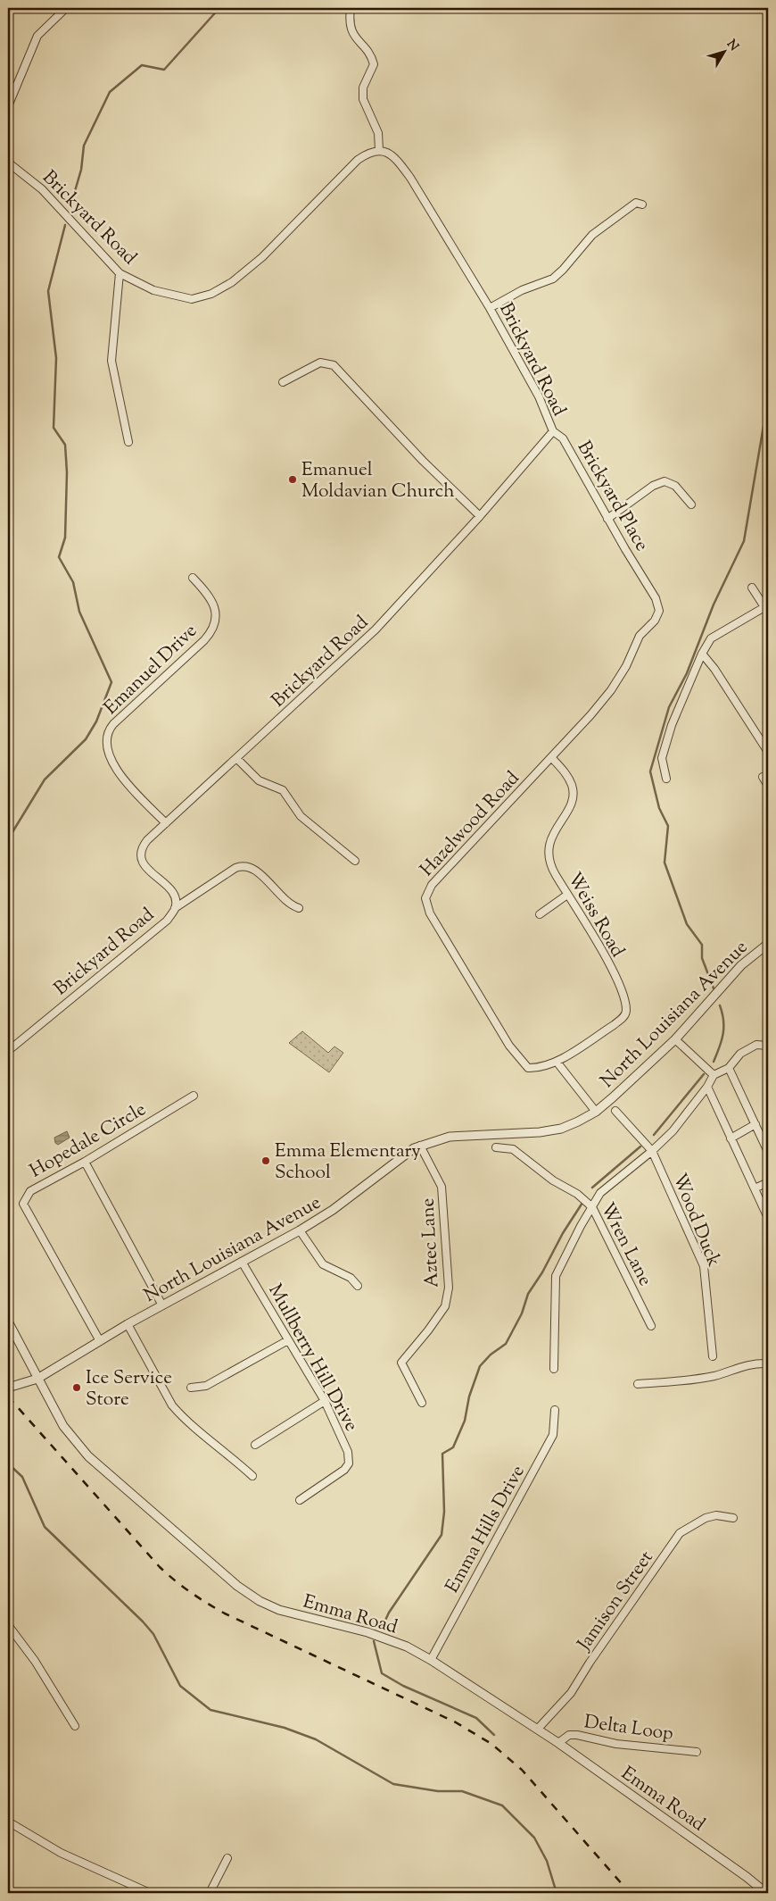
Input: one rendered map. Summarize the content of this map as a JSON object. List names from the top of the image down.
{
  "streets": {
    "street": [
      "Brickyard Road",
      "Brickyard Place",
      "Emanuel Drive",
      "Hazelwood Road",
      "Weiss Road",
      "North Louisiana Avenue",
      "Hopedale Circle",
      "Wood Duck",
      "Aztec Lane",
      "Wren Lane",
      "Mullberry Hill Drive",
      "Emma Hills Drive",
      "Jamison Street",
      "Emma Road",
      "Delta Loop"
    ]
  },
  "crossings": [
    ["Brickyard Road", "Brickyard Place"],
    ["Brickyard Road", "Emanuel Drive"],
    ["Brickyard Place", "Hazelwood Road"],
    ["Hazelwood Road", "Weiss Road"],
    ["North Louisiana Avenue", "Hopedale Circle"],
    ["North Louisiana Avenue", "Aztec Lane"],
    ["North Louisiana Avenue", "Mullberry Hill Drive"],
    ["North Louisiana Avenue", "Emma Road"],
    ["Emma Hills Drive", "Emma Road"],
    ["Jamison Street", "Emma Road"],
    ["Emma Road", "Delta Loop"]
  ],
  "places": ["Emanuel Moldavian Church", "Emma Elementary School", "Ice Service Store"],
  "north": "top right"
}
